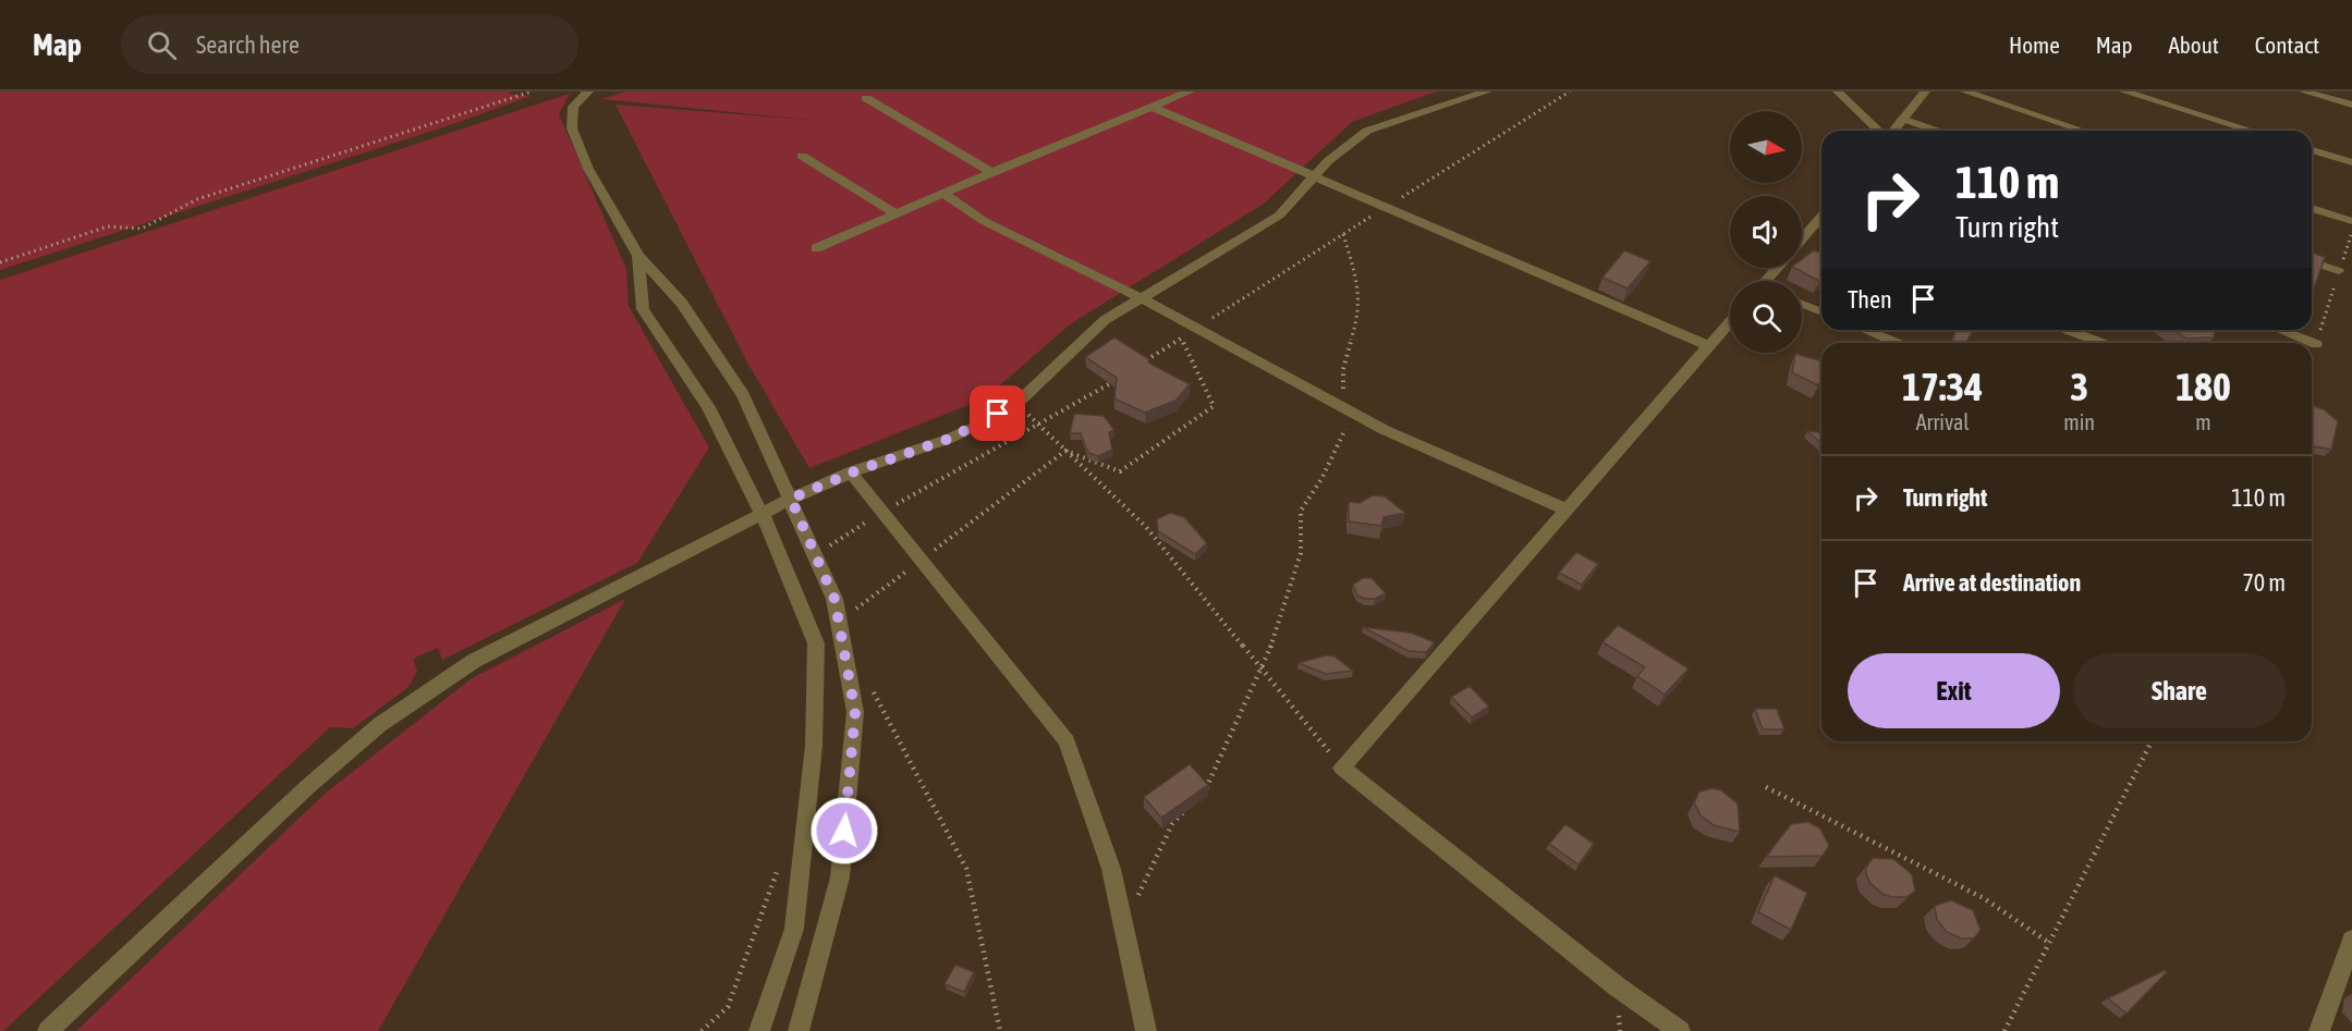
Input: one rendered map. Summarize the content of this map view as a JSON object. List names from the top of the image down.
{
  "north": "right",
  "page": {
    "header": "Map",
    "search": "Search here",
    "nav": [
      "Home",
      "Map",
      "About",
      "Contact"
    ],
    "turn": ["110 m", "Turn right"],
    "then": "Then",
    "eta": [
      "17:34",
      "Arrival",
      "3",
      "min",
      "180",
      "m"
    ],
    "list": [
      {
        "name": "Turn right",
        "value": "110 m"
      },
      {
        "name": "Arrive at destination",
        "value": "70 m"
      }
    ],
    "buttons": ["Exit", "Share"]
  }
}
